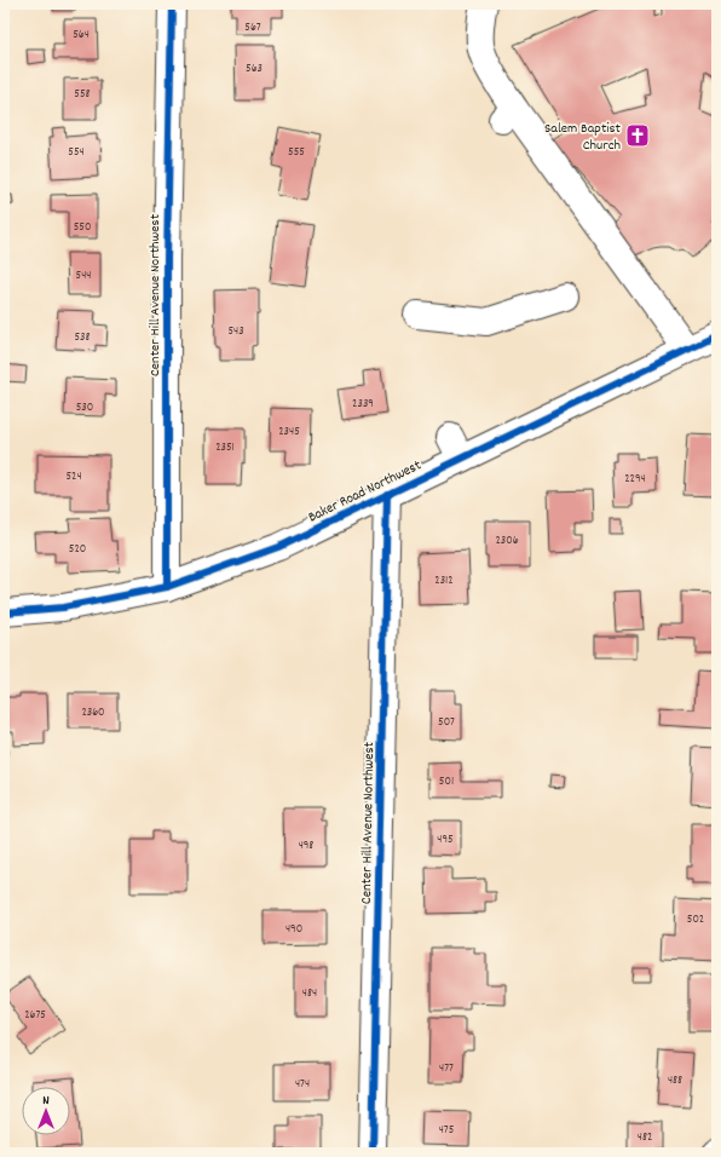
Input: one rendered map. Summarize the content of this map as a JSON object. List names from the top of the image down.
{
  "streets": {
    "street": ["Center Hill Avenue Northwest", "Baker Road Northwest"]
  },
  "crossings": [
    ["Center Hill Avenue Northwest", "Baker Road Northwest"]
  ],
  "places": {
    "church": ["Salem Baptist Church"]
  },
  "house_numbers": [
    "567",
    "564",
    "563",
    "558",
    "554",
    "555",
    "550",
    "544",
    "543",
    "538",
    "2339",
    "530",
    "2345",
    "2351",
    "524",
    "2294",
    "2306",
    "520",
    "2312",
    "2360",
    "507",
    "501",
    "495",
    "498",
    "502",
    "490",
    "484",
    "2675",
    "477",
    "488",
    "474",
    "475",
    "482"
  ],
  "north": "top"
}
